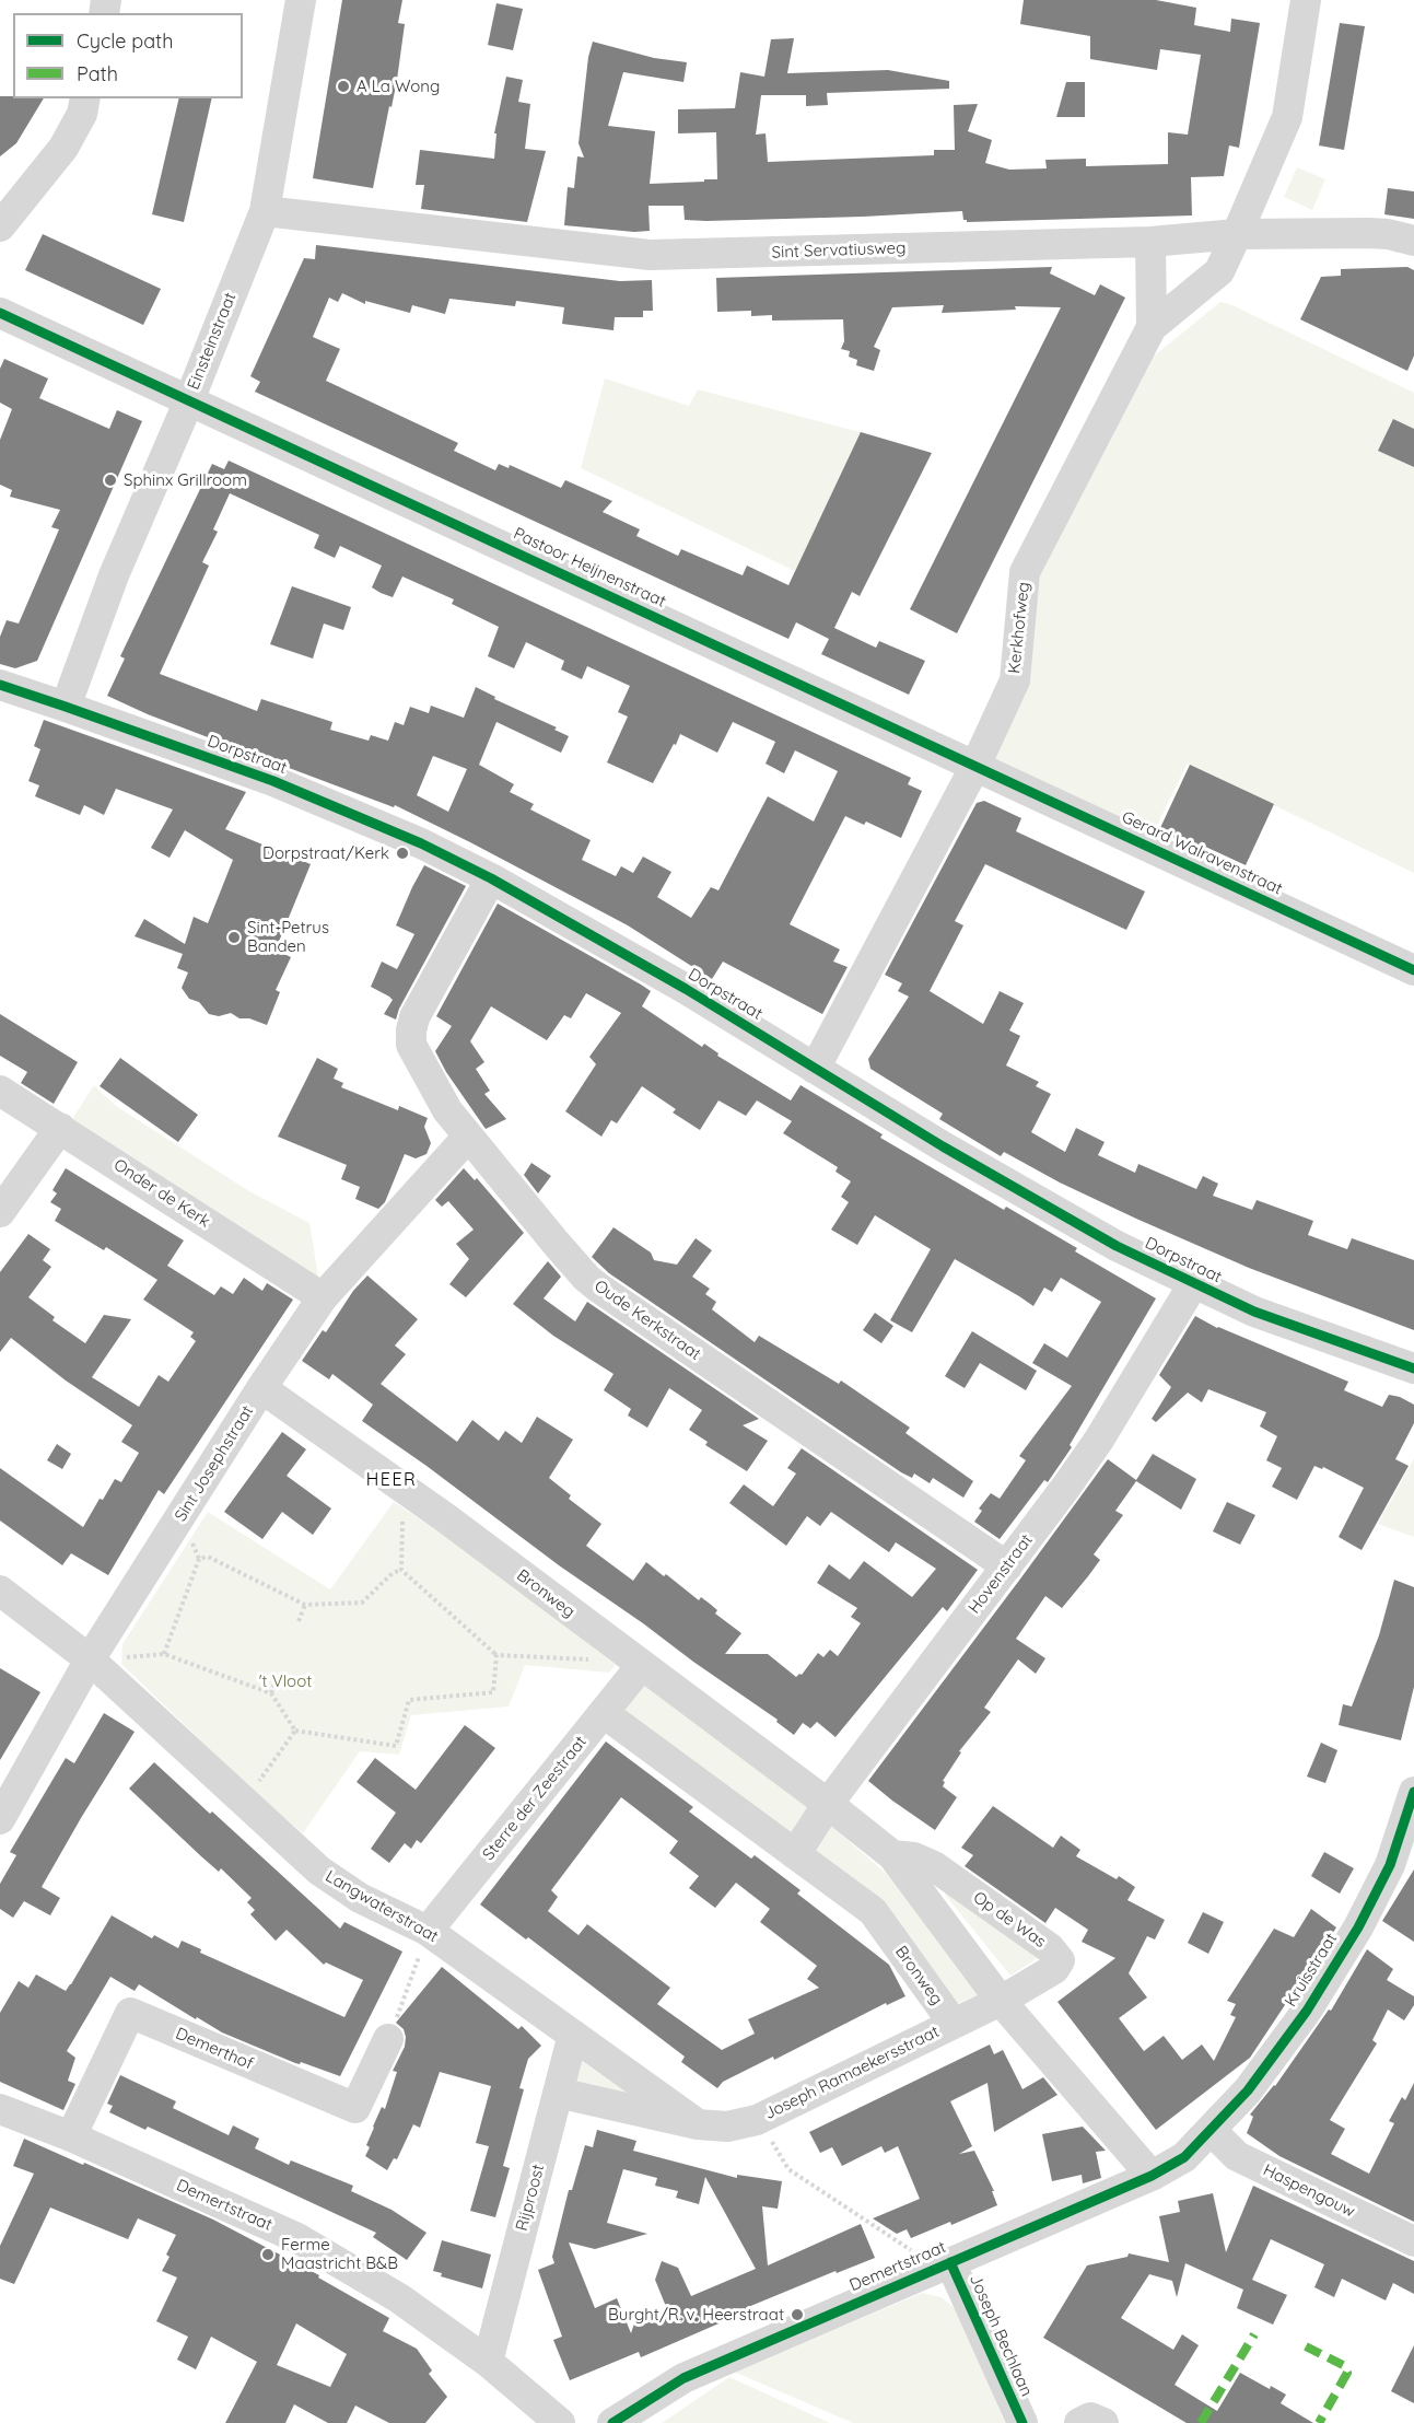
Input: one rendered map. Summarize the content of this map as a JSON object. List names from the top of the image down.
{
  "streets": {
    "street": [
      "Sint Servatiusweg",
      "Einsteinstraat",
      "Pastoor Heijnenstraat",
      "Kerkhofweg",
      "Dorpstraat",
      "Gerard Walravenstraat",
      "Onder de Kerk",
      "Oude Kerkstraat",
      "Sint Josephstraat",
      "Hovenstraat",
      "Bronweg",
      "Sterre der Zeestraat",
      "Langwaterstraat",
      "Op de Was",
      "Kruisstraat",
      "Demerthof",
      "Joseph Ramaekersstraat",
      "Haspengouw",
      "Rijproost",
      "Demertstraat",
      "Joseph Bechlaan"
    ]
  },
  "crossings": [
    ["Sint Servatiusweg", "Einsteinstraat"],
    ["Sint Servatiusweg", "Kerkhofweg"],
    ["Einsteinstraat", "Pastoor Heijnenstraat"],
    ["Einsteinstraat", "Dorpstraat"],
    ["Pastoor Heijnenstraat", "Kerkhofweg"],
    ["Pastoor Heijnenstraat", "Gerard Walravenstraat"],
    ["Kerkhofweg", "Dorpstraat"],
    ["Kerkhofweg", "Gerard Walravenstraat"],
    ["Dorpstraat", "Oude Kerkstraat"],
    ["Dorpstraat", "Hovenstraat"],
    ["Onder de Kerk", "Sint Josephstraat"],
    ["Oude Kerkstraat", "Sint Josephstraat"],
    ["Oude Kerkstraat", "Hovenstraat"],
    ["Sint Josephstraat", "Bronweg"],
    ["Sint Josephstraat", "Langwaterstraat"],
    ["Hovenstraat", "Bronweg"],
    ["Hovenstraat", "Op de Was"],
    ["Bronweg", "Sterre der Zeestraat"],
    ["Bronweg", "Op de Was"],
    ["Bronweg", "Joseph Ramaekersstraat"],
    ["Sterre der Zeestraat", "Langwaterstraat"],
    ["Langwaterstraat", "Joseph Ramaekersstraat"],
    ["Langwaterstraat", "Rijproost"],
    ["Op de Was", "Joseph Ramaekersstraat"],
    ["Op de Was", "Demertstraat"],
    ["Kruisstraat", "Haspengouw"],
    ["Kruisstraat", "Demertstraat"],
    ["Demerthof", "Demertstraat"],
    ["Joseph Ramaekersstraat", "Rijproost"],
    ["Haspengouw", "Demertstraat"],
    ["Rijproost", "Demertstraat"],
    ["Demertstraat", "Joseph Bechlaan"]
  ],
  "districts": ["HEER"],
  "parks": ["'t Vloot"],
  "places": [
    "A La Wong",
    "Sphinx Grillroom",
    "Dorpstraat/Kerk",
    "Sint-Petrus Banden",
    "Ferme Maastricht B&B",
    "Burght/R. v. Heerstraat"
  ],
  "legend": ["Cycle path", "Path"]
}
